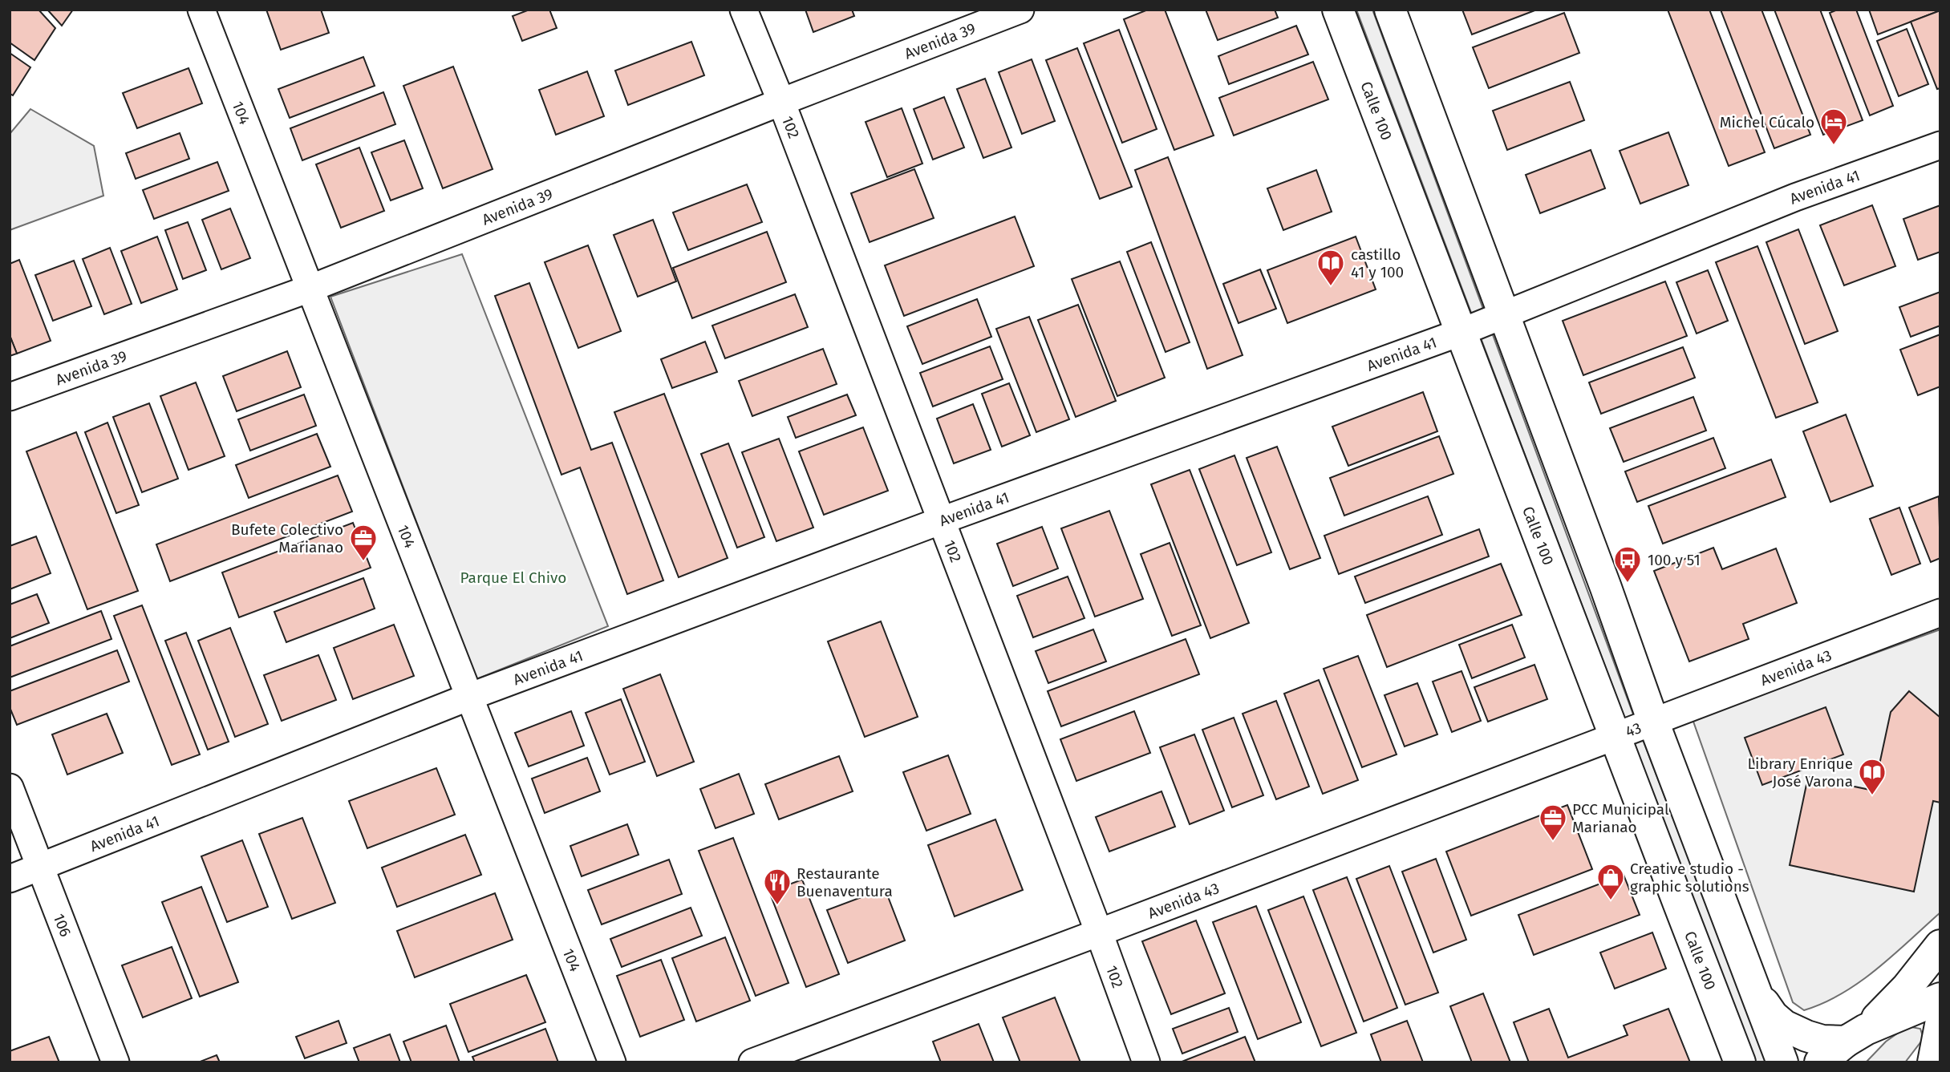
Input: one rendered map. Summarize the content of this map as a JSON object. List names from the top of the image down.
{
  "streets": {
    "main road": ["Calle 100"],
    "street": [
      "Avenida 39",
      "104",
      "102",
      "Avenida 41",
      "Avenida 43",
      "43",
      "106"
    ]
  },
  "crossings": [
    ["Avenida 39", "104"],
    ["Avenida 39", "102"],
    ["Calle 100", "Avenida 41"],
    ["Calle 100", "Avenida 43"],
    ["Calle 100", "43"],
    ["104", "Avenida 41"],
    ["102", "Avenida 41"],
    ["102", "Avenida 43"],
    ["Avenida 41", "106"],
    ["Avenida 43", "43"]
  ],
  "parks": ["Parque El Chivo"],
  "places": {
    "hotel": ["Michel Cúcalo"],
    "library": ["castillo 41 y 100", "Library Enrique José Varona"],
    "office": ["Bufete Colectivo Marianao", "PCC Municipal Marianao"],
    "bus stop": ["100 y 51"],
    "shop": ["Creative studio - graphic solutions"],
    "restaurant": ["Restaurante Buenaventura"]
  }
}
